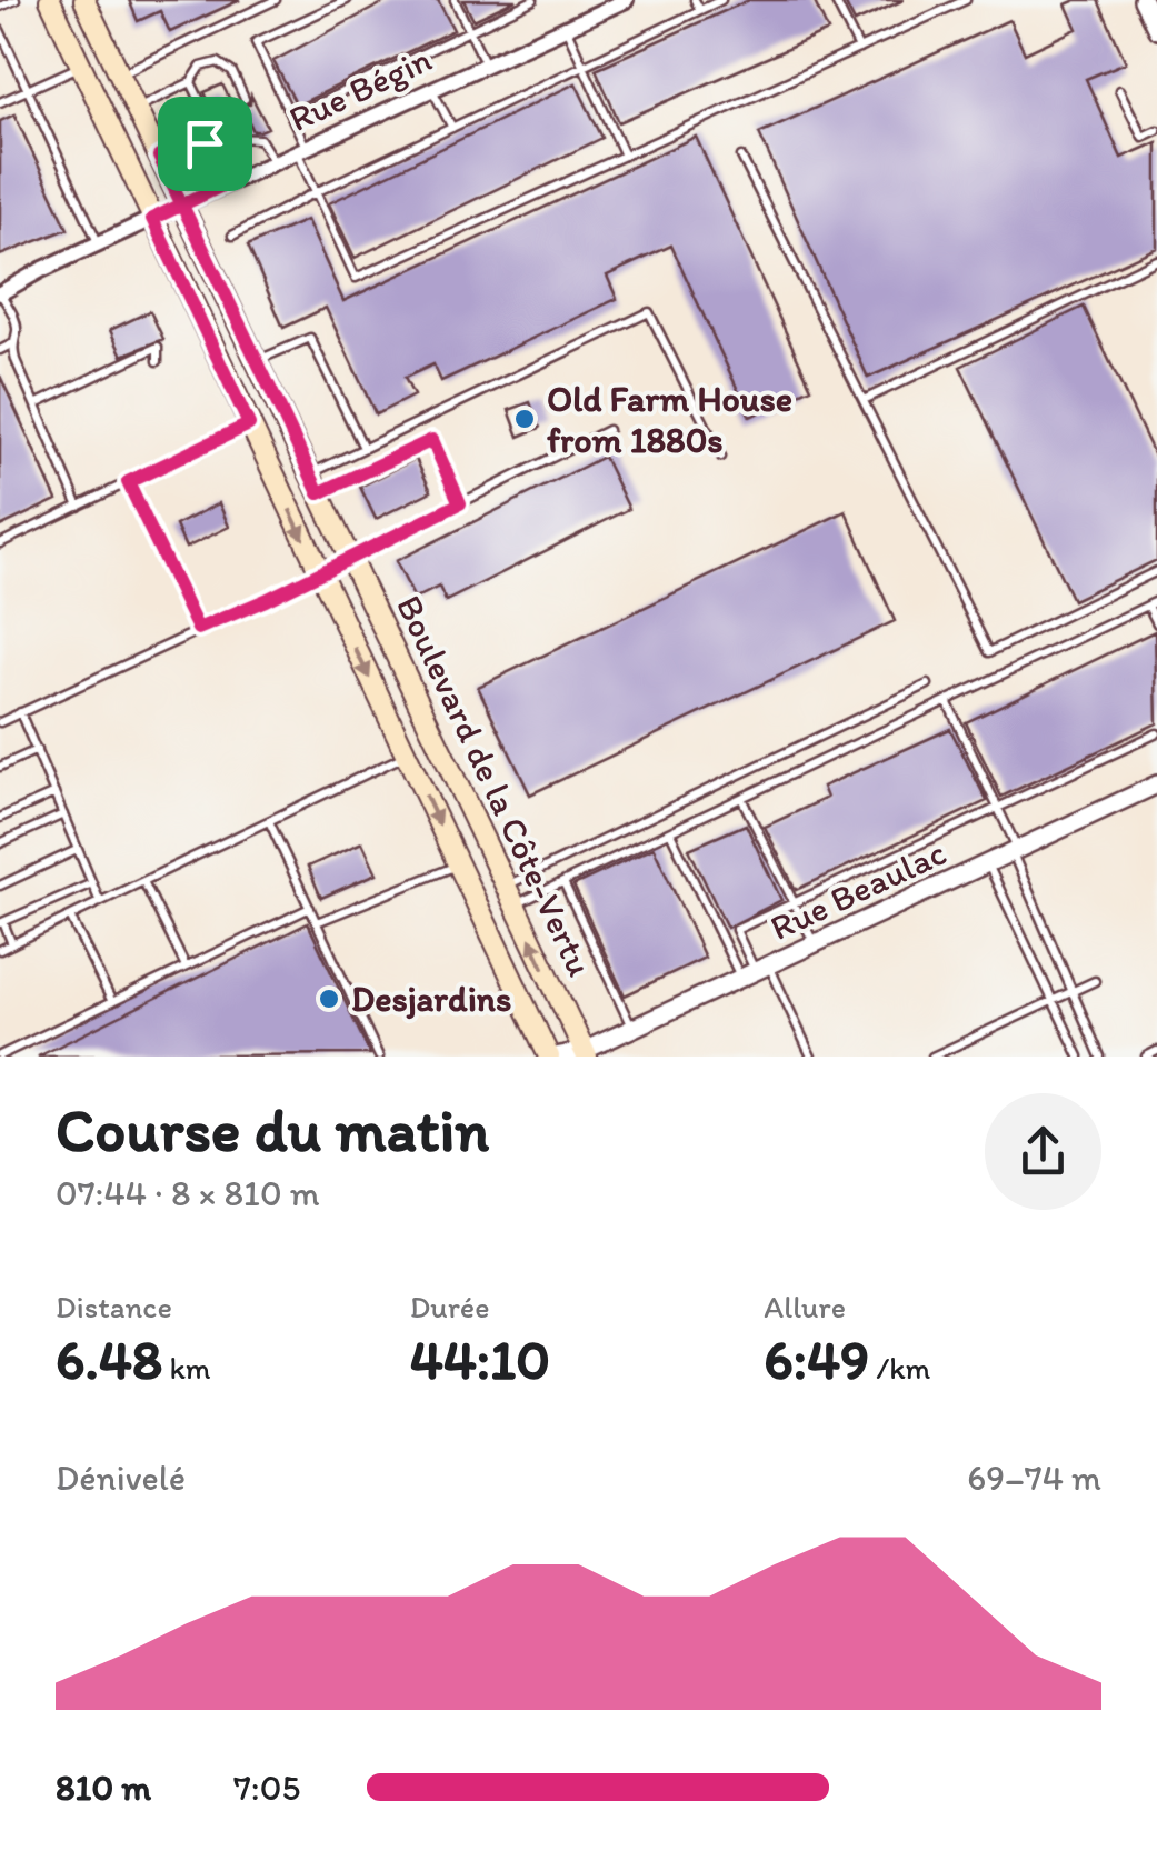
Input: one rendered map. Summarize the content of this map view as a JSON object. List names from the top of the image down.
{
  "streets": {
    "main road": ["Boulevard de la Côte-Vertu"],
    "street": ["Rue Bégin", "Rue Beaulac"]
  },
  "crossings": [
    ["Rue Bégin", "Boulevard de la Côte-Vertu"],
    ["Boulevard de la Côte-Vertu", "Rue Beaulac"]
  ],
  "places": ["Old Farm House from 1880s", "Desjardins"],
  "page": {
    "heading": ["Course du matin", "07:44 · 8 × 810 m"],
    "stats": [
      ["Distance", "6.48 km"],
      ["Durée", "44:10"],
      ["Allure", "6:49 /km"]
    ],
    "chart": ["Dénivelé", "69–74 m"],
    "list": [
      {
        "name": "810 m",
        "note": "7:05"
      }
    ]
  }
}
